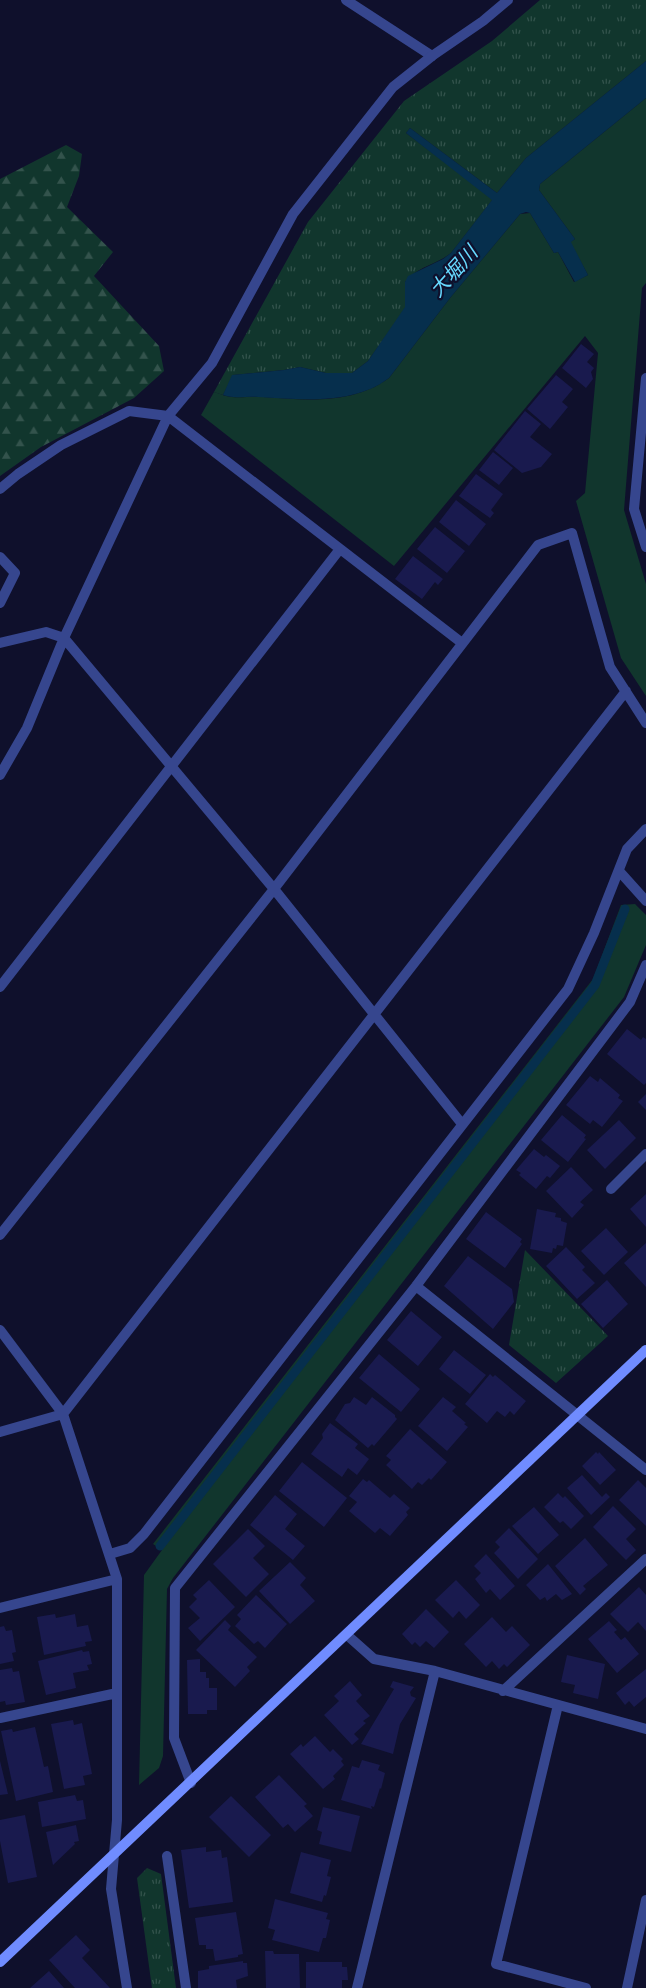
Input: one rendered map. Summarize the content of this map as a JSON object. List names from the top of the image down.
{
  "water": ["大堀川"]
}
